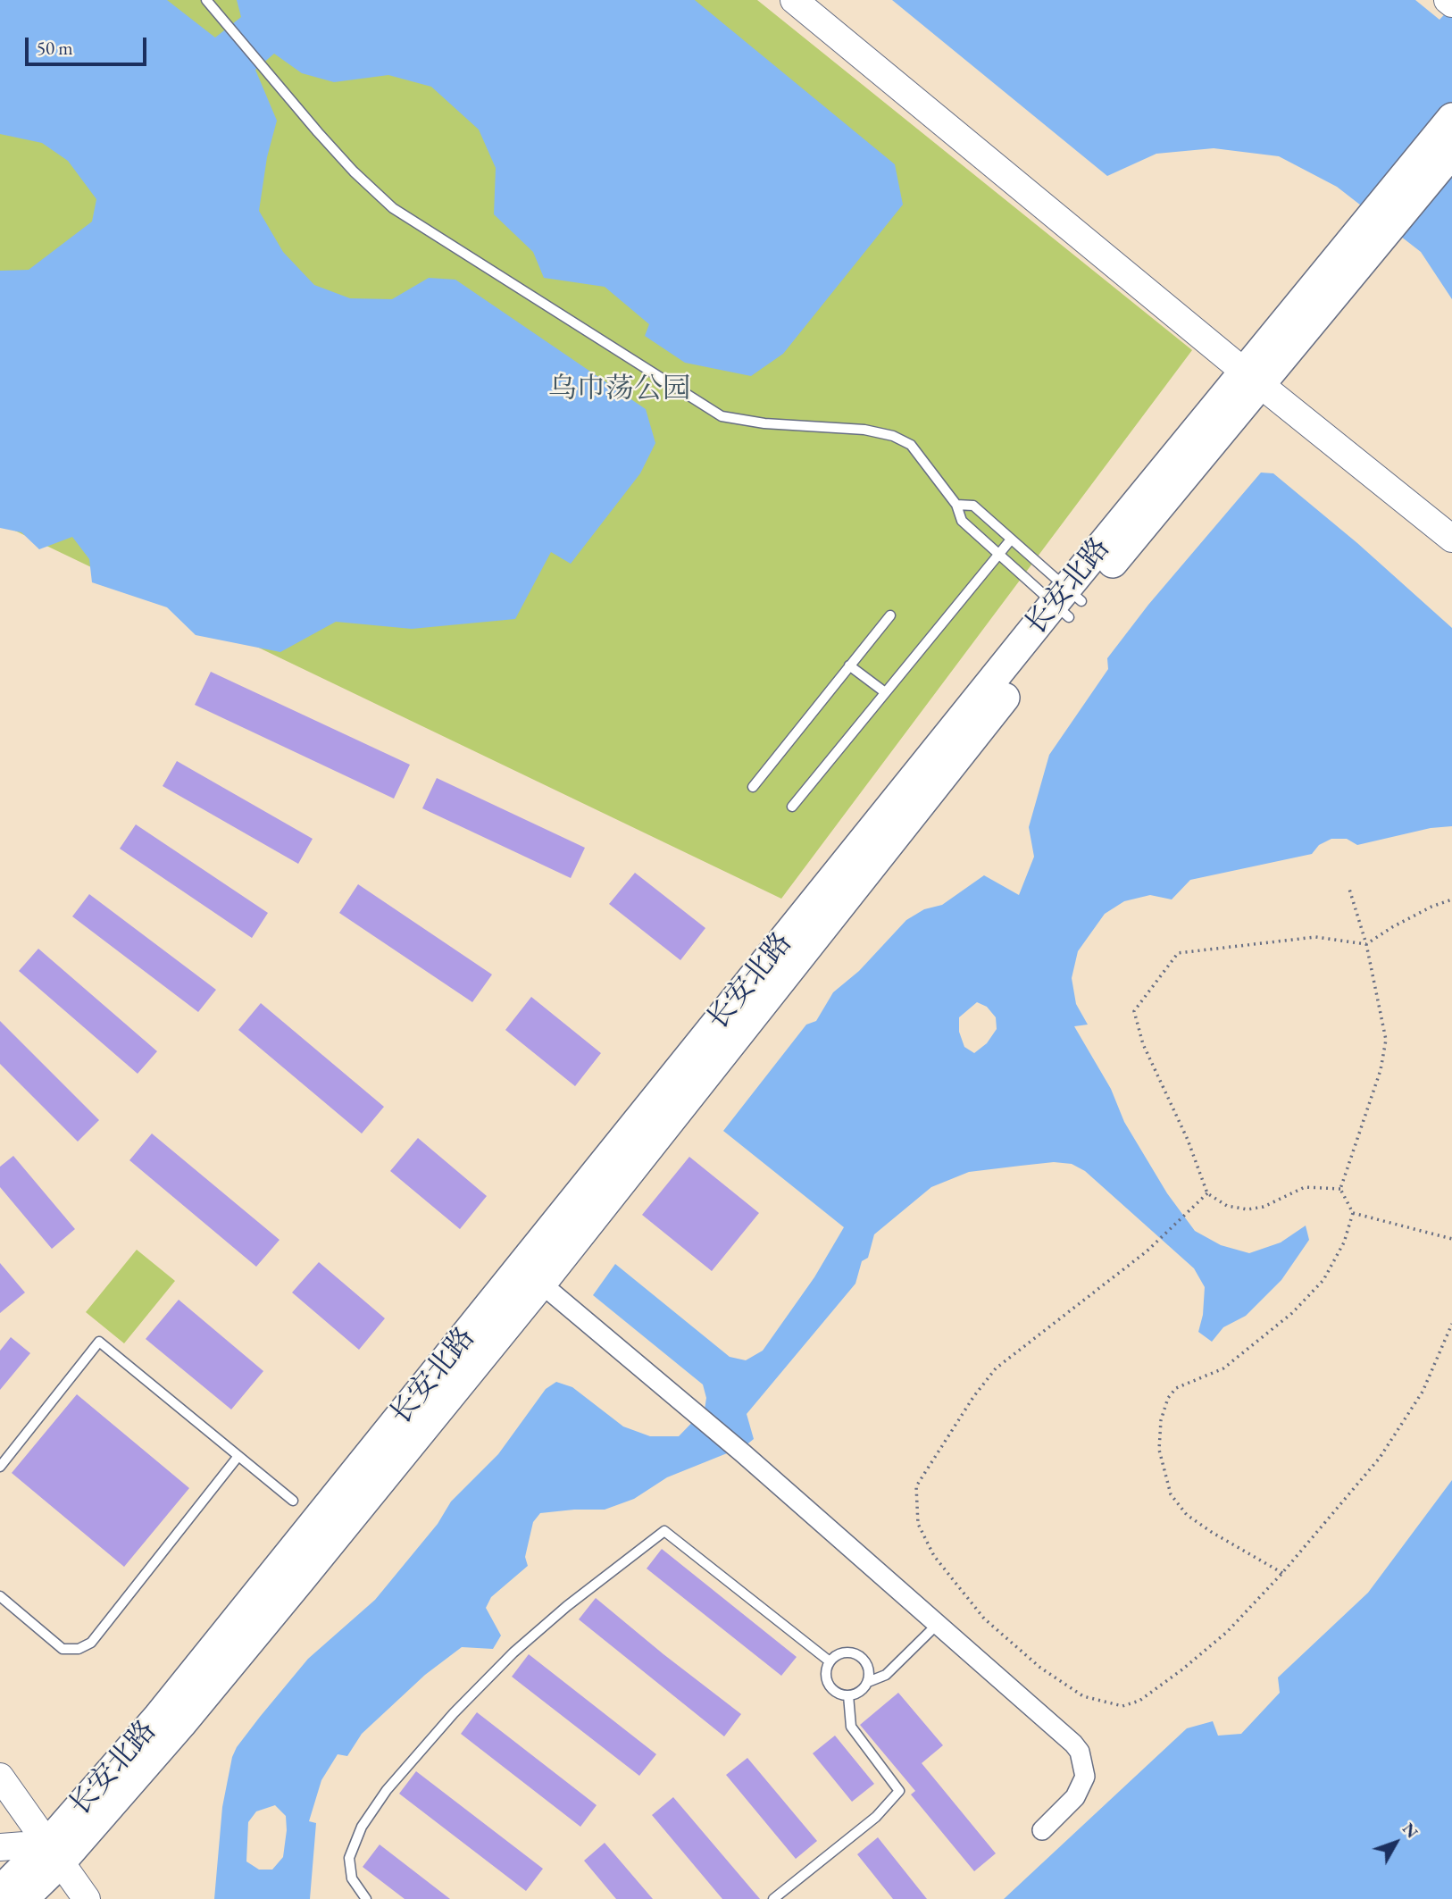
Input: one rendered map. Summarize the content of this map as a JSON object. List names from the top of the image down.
{
  "streets": {
    "main road": ["长安北路"]
  },
  "parks": ["乌巾荡公园"],
  "scale_bar": "50 m",
  "north": "top right"
}
